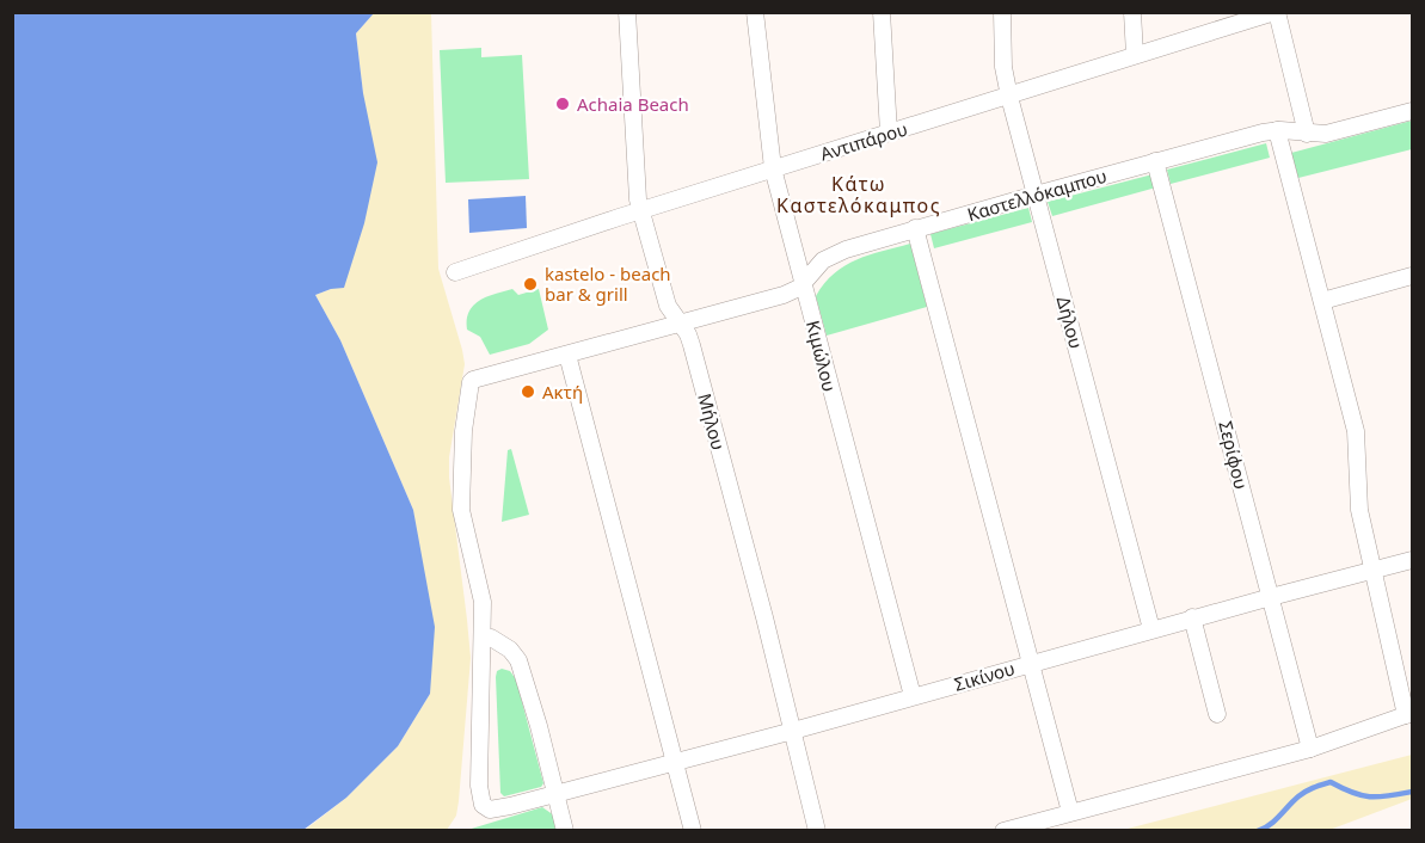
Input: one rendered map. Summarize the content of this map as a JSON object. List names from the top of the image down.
{
  "streets": {
    "street": [
      "Αντιπάρου",
      "Καστελλόκαμπου",
      "Δήλου",
      "Κιμώλου",
      "Μήλου",
      "Σερίφου",
      "Σικίνου"
    ]
  },
  "crossings": [
    ["Αντιπάρου", "Δήλου"],
    ["Αντιπάρου", "Κιμώλου"],
    ["Αντιπάρου", "Μήλου"],
    ["Καστελλόκαμπου", "Δήλου"],
    ["Καστελλόκαμπου", "Κιμώλου"],
    ["Καστελλόκαμπου", "Σερίφου"],
    ["Δήλου", "Σικίνου"],
    ["Κιμώλου", "Σικίνου"],
    ["Μήλου", "Σικίνου"],
    ["Σερίφου", "Σικίνου"]
  ],
  "districts": ["Κάτω Καστελόκαμπος"],
  "places": ["Achaia Beach", "kastelo - beach bar & grill", "Ακτή"]
}
